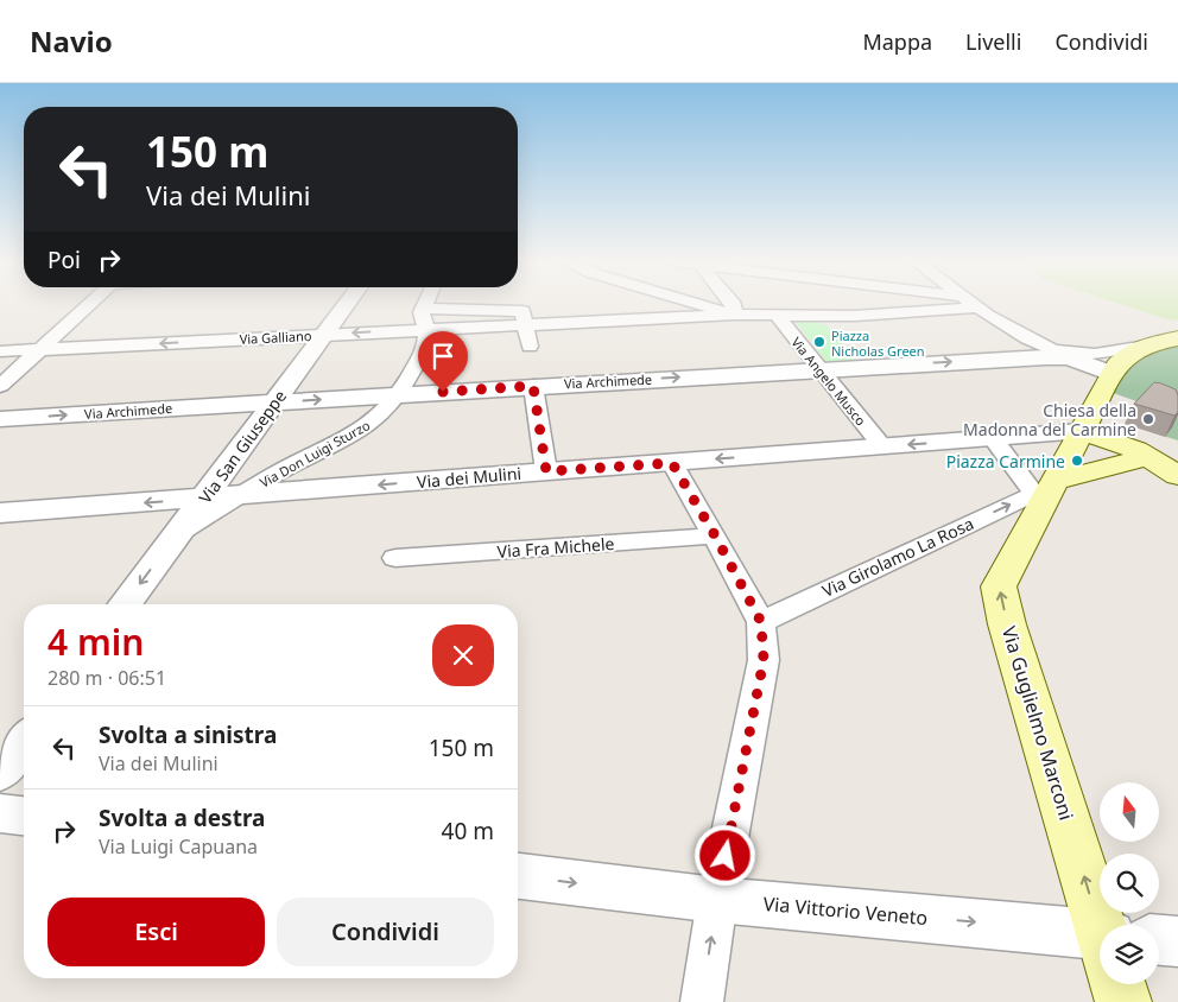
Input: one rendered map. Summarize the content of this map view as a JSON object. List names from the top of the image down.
{
  "streets": {
    "main road": ["Via Guglielmo Marconi"],
    "street": [
      "Via Galliano",
      "Via Archimede",
      "Via Angelo Musco",
      "Via San Giuseppe",
      "Via Don Luigi Sturzo",
      "Via dei Mulini",
      "Via Fra Michele",
      "Via Girolamo La Rosa",
      "Via Vittorio Veneto"
    ]
  },
  "crossings": [
    ["Via Galliano", "Via Angelo Musco"],
    ["Via Galliano", "Via San Giuseppe"],
    ["Via Galliano", "Via Don Luigi Sturzo"],
    ["Via Archimede", "Via Angelo Musco"],
    ["Via Archimede", "Via San Giuseppe"],
    ["Via Archimede", "Via Don Luigi Sturzo"],
    ["Via Angelo Musco", "Via dei Mulini"],
    ["Via San Giuseppe", "Via Don Luigi Sturzo"],
    ["Via San Giuseppe", "Via dei Mulini"],
    ["Via Don Luigi Sturzo", "Via dei Mulini"],
    ["Via dei Mulini", "Via Guglielmo Marconi"],
    ["Via Girolamo La Rosa", "Via Guglielmo Marconi"]
  ],
  "one_way": [
    "Via Galliano",
    "Via Archimede",
    "Via dei Mulini",
    "Via Girolamo La Rosa",
    "Via Guglielmo Marconi",
    "Via Vittorio Veneto"
  ],
  "places": ["Piazza Nicholas Green", "Chiesa della Madonna del Carmine", "Piazza Carmine"],
  "north": "top",
  "page": {
    "header": "Navio",
    "nav": ["Mappa", "Livelli", "Condividi"],
    "turn": ["150 m", "Via dei Mulini"],
    "then": "Poi",
    "heading": ["4 min", "280 m · 06:51"],
    "list": [
      {
        "name": "Svolta a sinistra",
        "note": "Via dei Mulini",
        "value": "150 m"
      },
      {
        "name": "Svolta a destra",
        "note": "Via Luigi Capuana",
        "value": "40 m"
      }
    ],
    "buttons": ["Esci", "Condividi"]
  }
}
